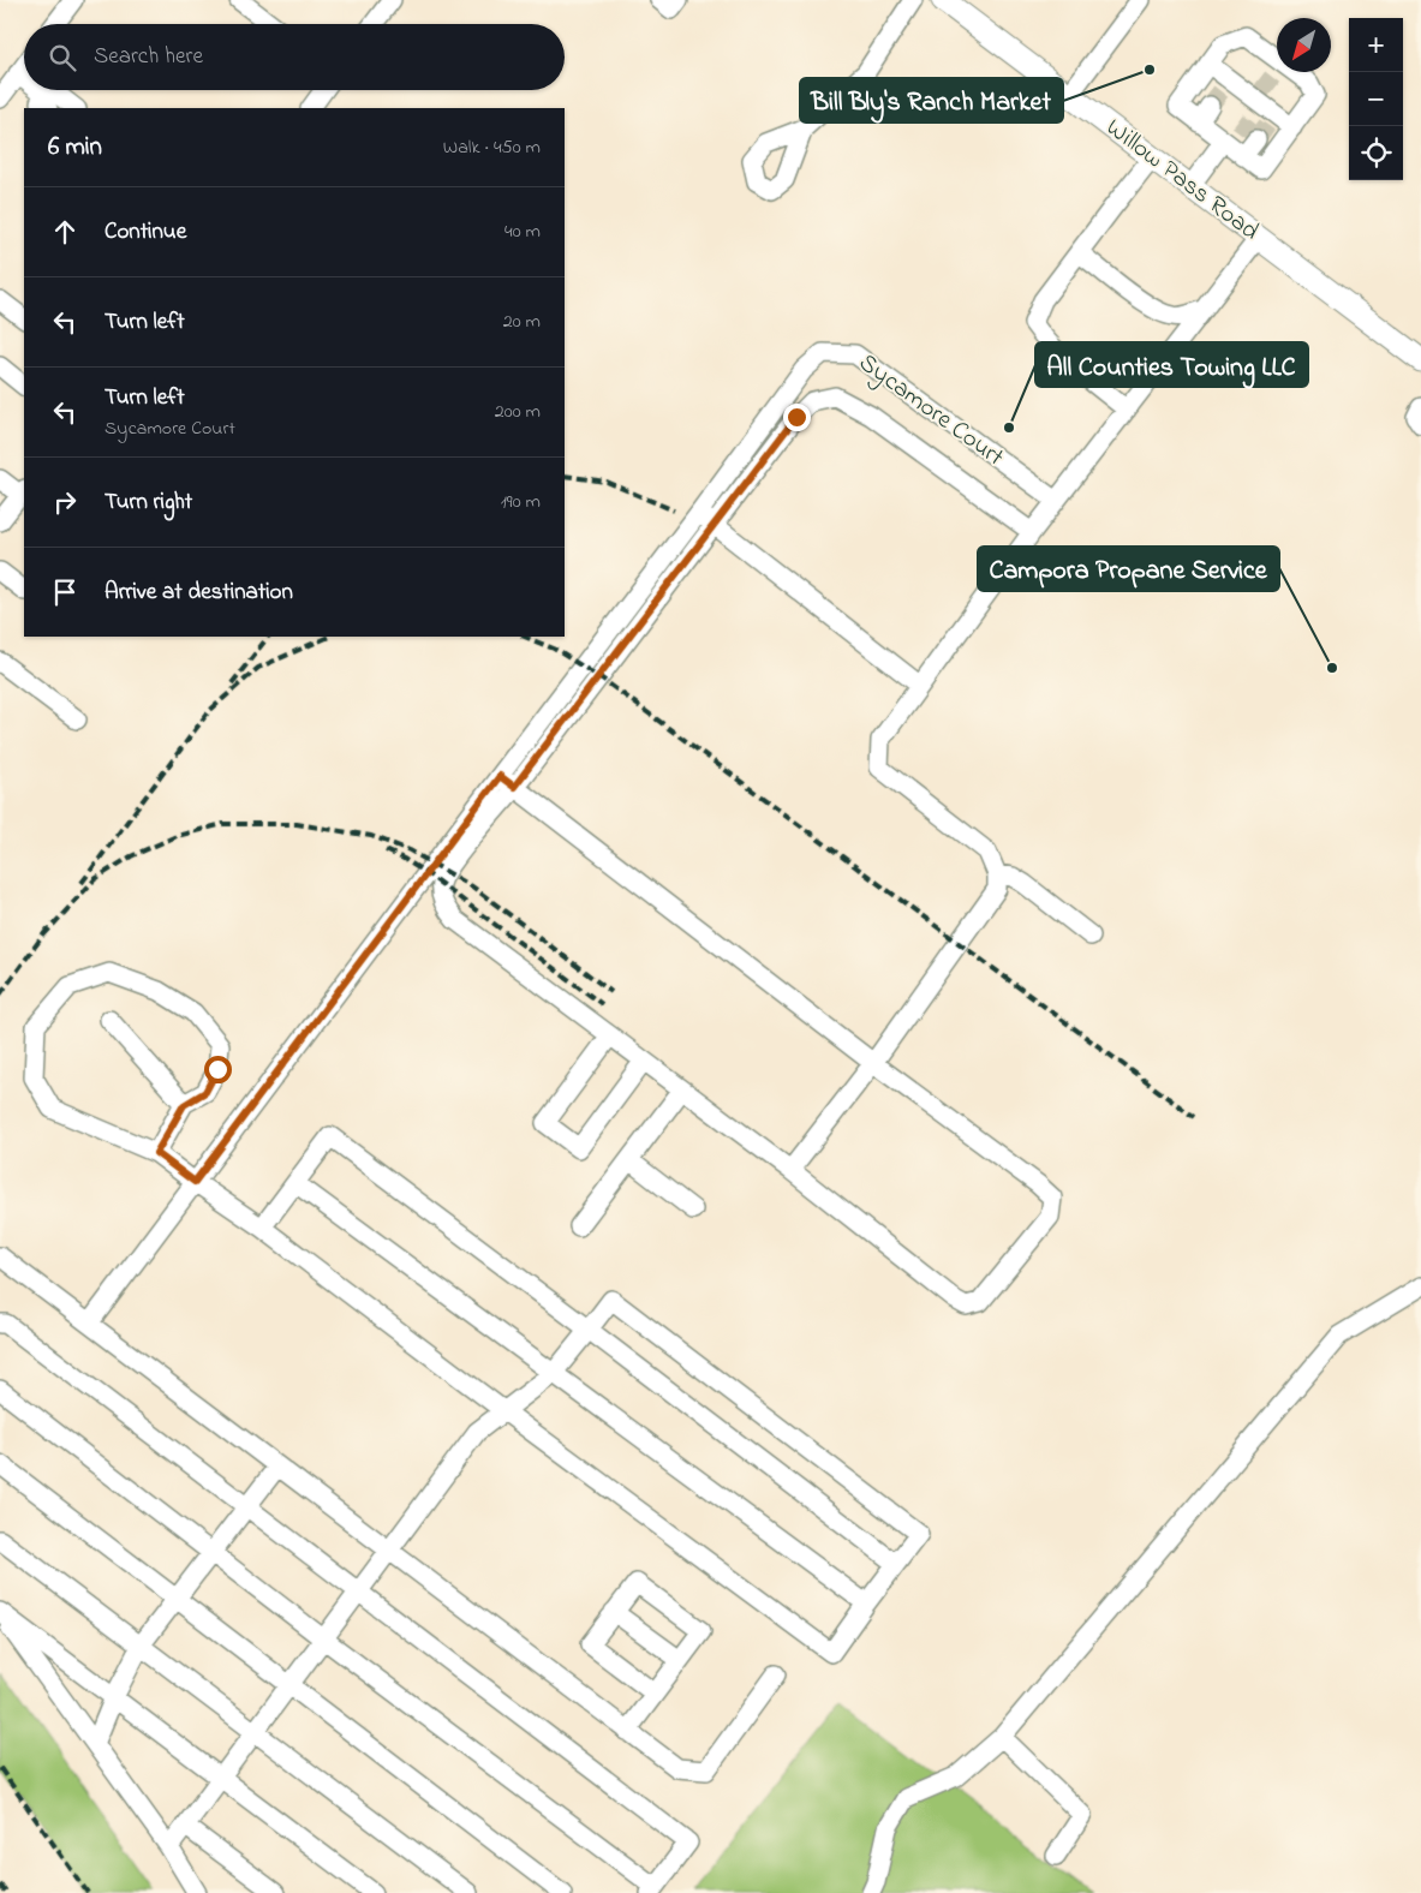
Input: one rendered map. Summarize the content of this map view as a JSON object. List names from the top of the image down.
{
  "streets": {
    "main road": ["Willow Pass Road"],
    "street": ["Sycamore Court"]
  },
  "places": ["Bill Bly's Ranch Market", "All Counties Towing LLC", "Campora Propane Service"],
  "north": "bottom left",
  "page": {
    "map_buttons": ["+", "−"],
    "search": "Search here",
    "heading": ["6 min", "Walk · 450 m"],
    "list": [
      ["Continue", "40 m"],
      ["Turn left", "20 m"],
      ["Turn left", "Sycamore Court", "200 m"],
      ["Turn right", "190 m"],
      "Arrive at destination"
    ]
  }
}
